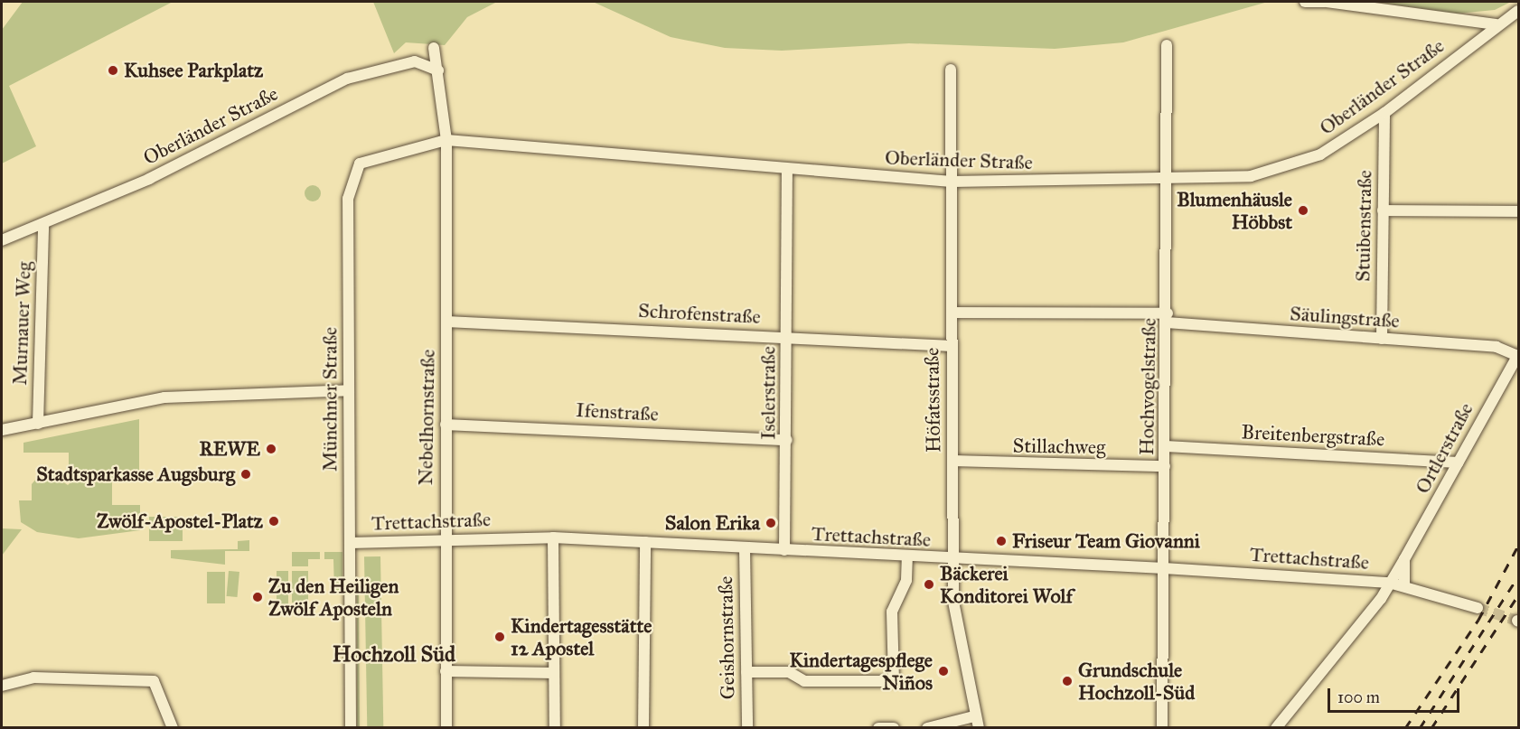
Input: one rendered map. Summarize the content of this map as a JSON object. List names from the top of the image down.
{
  "streets": {
    "street": [
      "Oberländer Straße",
      "Stuibenstraße",
      "Schrofenstraße",
      "Säulingstraße",
      "Murnauer Weg",
      "Hochvogelstraße",
      "Iselerstraße",
      "Münchner Straße",
      "Höfatsstraße",
      "Ifenstraße",
      "Nebelhornstraße",
      "Breitenbergstraße",
      "Stillachweg",
      "Ortlerstraße",
      "Trettachstraße",
      "Geishornstraße"
    ]
  },
  "crossings": [
    ["Oberländer Straße", "Stuibenstraße"],
    ["Oberländer Straße", "Murnauer Weg"],
    ["Oberländer Straße", "Hochvogelstraße"],
    ["Oberländer Straße", "Iselerstraße"],
    ["Oberländer Straße", "Münchner Straße"],
    ["Oberländer Straße", "Höfatsstraße"],
    ["Oberländer Straße", "Nebelhornstraße"],
    ["Stuibenstraße", "Säulingstraße"],
    ["Schrofenstraße", "Iselerstraße"],
    ["Schrofenstraße", "Höfatsstraße"],
    ["Schrofenstraße", "Nebelhornstraße"],
    ["Säulingstraße", "Hochvogelstraße"],
    ["Säulingstraße", "Höfatsstraße"],
    ["Säulingstraße", "Ortlerstraße"],
    ["Hochvogelstraße", "Breitenbergstraße"],
    ["Hochvogelstraße", "Stillachweg"],
    ["Hochvogelstraße", "Trettachstraße"],
    ["Iselerstraße", "Ifenstraße"],
    ["Iselerstraße", "Trettachstraße"],
    ["Münchner Straße", "Nebelhornstraße"],
    ["Münchner Straße", "Trettachstraße"],
    ["Höfatsstraße", "Stillachweg"],
    ["Höfatsstraße", "Trettachstraße"],
    ["Ifenstraße", "Nebelhornstraße"],
    ["Nebelhornstraße", "Trettachstraße"],
    ["Breitenbergstraße", "Ortlerstraße"],
    ["Ortlerstraße", "Trettachstraße"],
    ["Trettachstraße", "Geishornstraße"]
  ],
  "districts": ["Hochzoll Süd"],
  "places": [
    "Kuhsee Parkplatz",
    "Blumenhäusle Höbbst",
    "REWE",
    "Stadtsparkasse Augsburg",
    "Zwölf-Apostel-Platz",
    "Salon Erika",
    "Friseur Team Giovanni",
    "Bäckerei Konditorei Wolf",
    "Zu den Heiligen Zwölf Aposteln",
    "Kindertagesstätte 12 Apostel",
    "Kindertagespflege Niños",
    "Grundschule Hochzoll-Süd"
  ],
  "scale_bar": "100 m"
}
